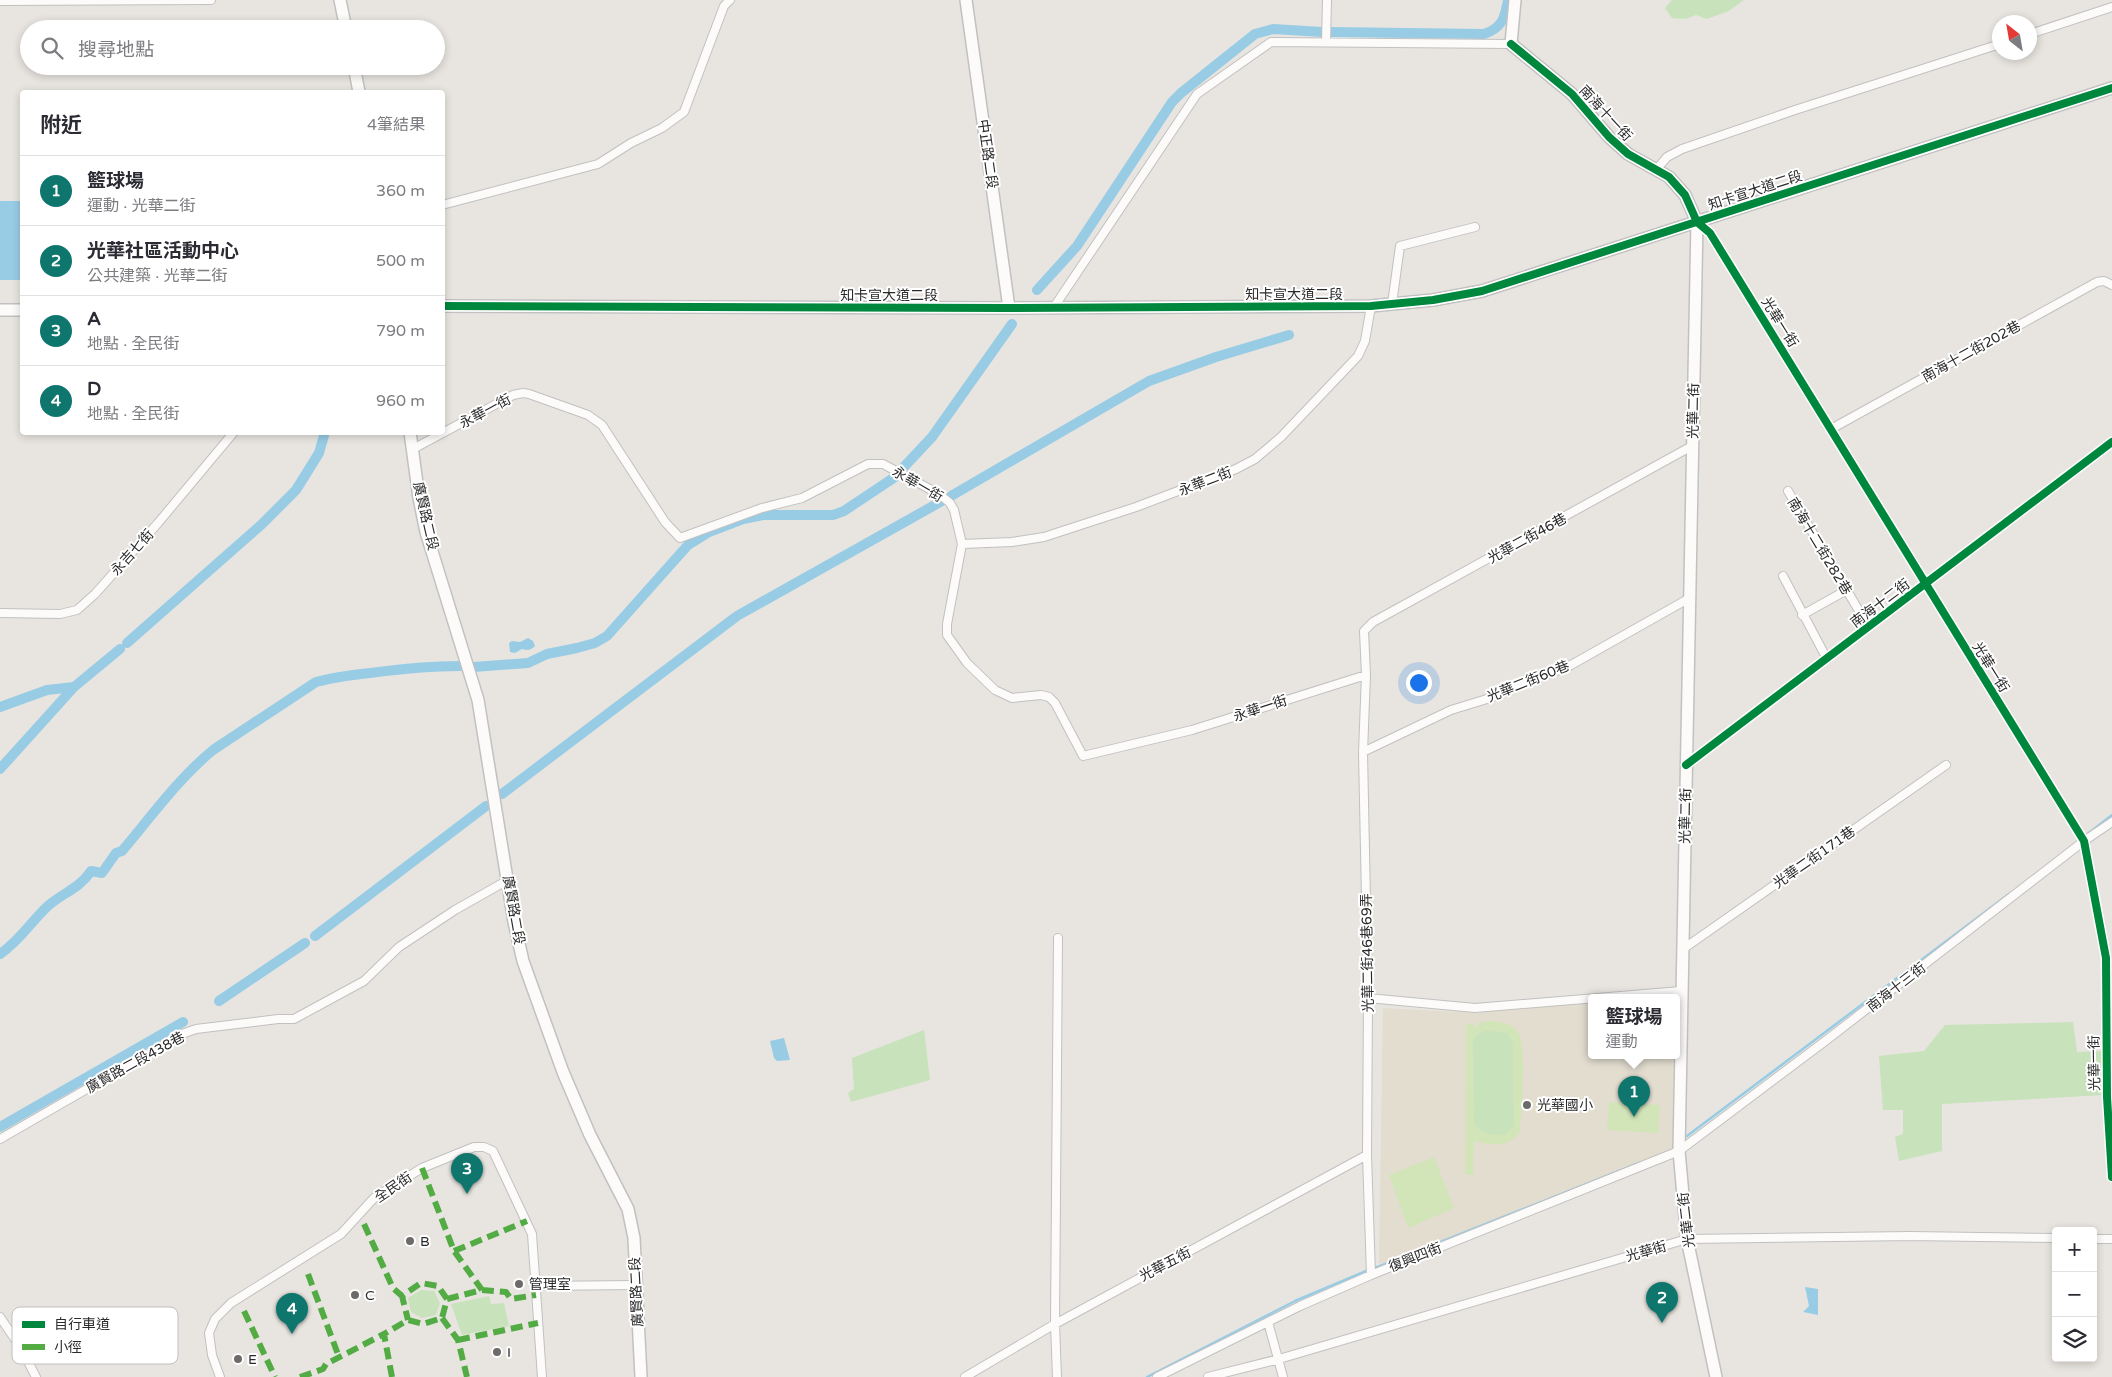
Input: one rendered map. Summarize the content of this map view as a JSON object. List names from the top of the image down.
{
  "streets": {
    "street": [
      "南海十一街",
      "中正路二段",
      "知卡宣大道二段",
      "光華一街",
      "南海十二街202巷",
      "永華一街",
      "光華二街",
      "永華二街",
      "廣賢路二段",
      "光華二街46巷",
      "南海十二街282巷",
      "永吉七街",
      "南海十二街",
      "光華二街60巷",
      "光華二街171巷",
      "光華二街46巷69弄",
      "南海十三街",
      "廣賢路二段438巷",
      "全民街",
      "光華街",
      "復興四街",
      "光華五街"
    ]
  },
  "crossings": [
    ["南海十一街", "知卡宣大道二段"],
    ["南海十一街", "光華一街"],
    ["南海十一街", "光華二街"],
    ["中正路二段", "知卡宣大道二段"],
    ["知卡宣大道二段", "光華一街"],
    ["知卡宣大道二段", "光華二街"],
    ["知卡宣大道二段", "永華二街"],
    ["光華一街", "南海十二街202巷"],
    ["光華一街", "光華二街"],
    ["光華一街", "南海十二街"],
    ["光華一街", "南海十三街"],
    ["永華一街", "永華二街"],
    ["永華一街", "廣賢路二段"],
    ["永華一街", "光華二街46巷69弄"],
    ["光華二街", "光華二街46巷"],
    ["光華二街", "南海十二街"],
    ["光華二街", "光華二街60巷"],
    ["光華二街", "光華二街171巷"],
    ["光華二街", "南海十三街"],
    ["光華二街", "光華街"],
    ["光華二街", "復興四街"],
    ["廣賢路二段", "廣賢路二段438巷"],
    ["光華二街46巷", "光華二街46巷69弄"],
    ["南海十二街282巷", "南海十二街"],
    ["光華二街60巷", "光華二街46巷69弄"],
    ["光華二街46巷69弄", "復興四街"],
    ["光華二街46巷69弄", "光華五街"],
    ["南海十三街", "復興四街"]
  ],
  "places": [
    "光華國小",
    "B",
    "管理室",
    "C",
    "I",
    "E"
  ],
  "legend": ["自行車道", "小徑"],
  "north": "top left",
  "page": {
    "search": "搜尋地點",
    "heading": ["附近", "4筆結果"],
    "list": [
      {
        "mark": "1",
        "name": "籃球場",
        "note": "運動 · 光華二街",
        "value": "360 m"
      },
      {
        "mark": "2",
        "name": "光華社區活動中心",
        "note": "公共建築 · 光華二街",
        "value": "500 m"
      },
      {
        "mark": "3",
        "name": "A",
        "note": "地點 · 全民街",
        "value": "790 m"
      },
      {
        "mark": "4",
        "name": "D",
        "note": "地點 · 全民街",
        "value": "960 m"
      }
    ],
    "popup": ["籃球場", "運動"],
    "pins": [
      "1",
      "3",
      "2",
      "4"
    ],
    "map_buttons": ["+", "−"]
  }
}
